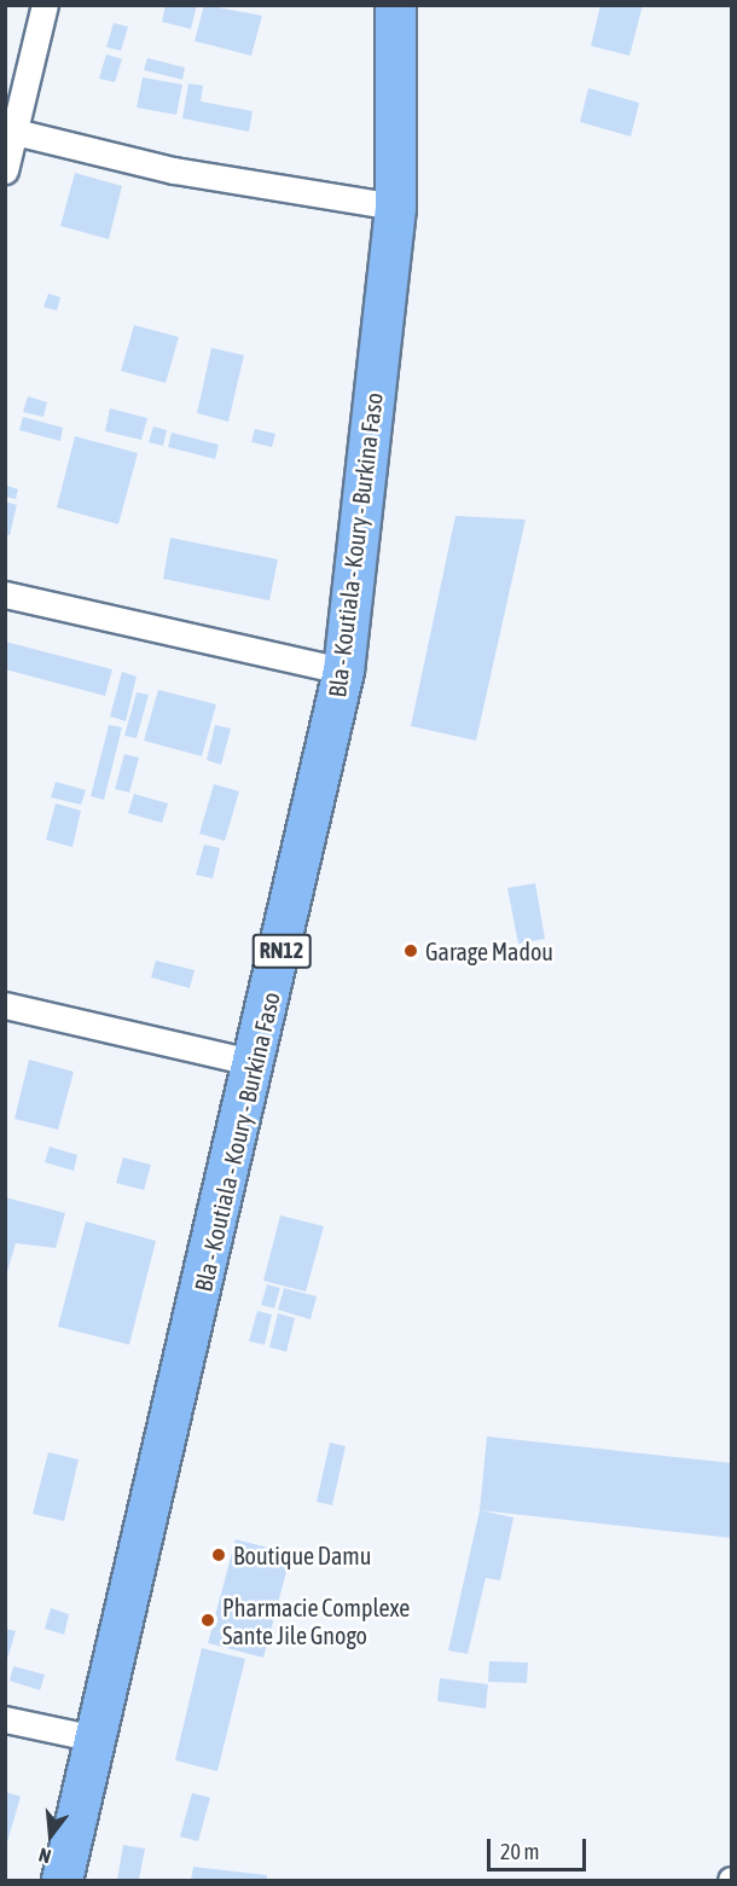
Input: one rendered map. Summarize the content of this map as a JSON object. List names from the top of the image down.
{
  "streets": {
    "main road": ["Bla - Koutiala - Koury - Burkina Faso", "RN12"]
  },
  "places": ["Garage Madou", "Boutique Damu", "Pharmacie Complexe Sante Jile Gnogo"],
  "scale_bar": "20 m",
  "north": "bottom"
}
